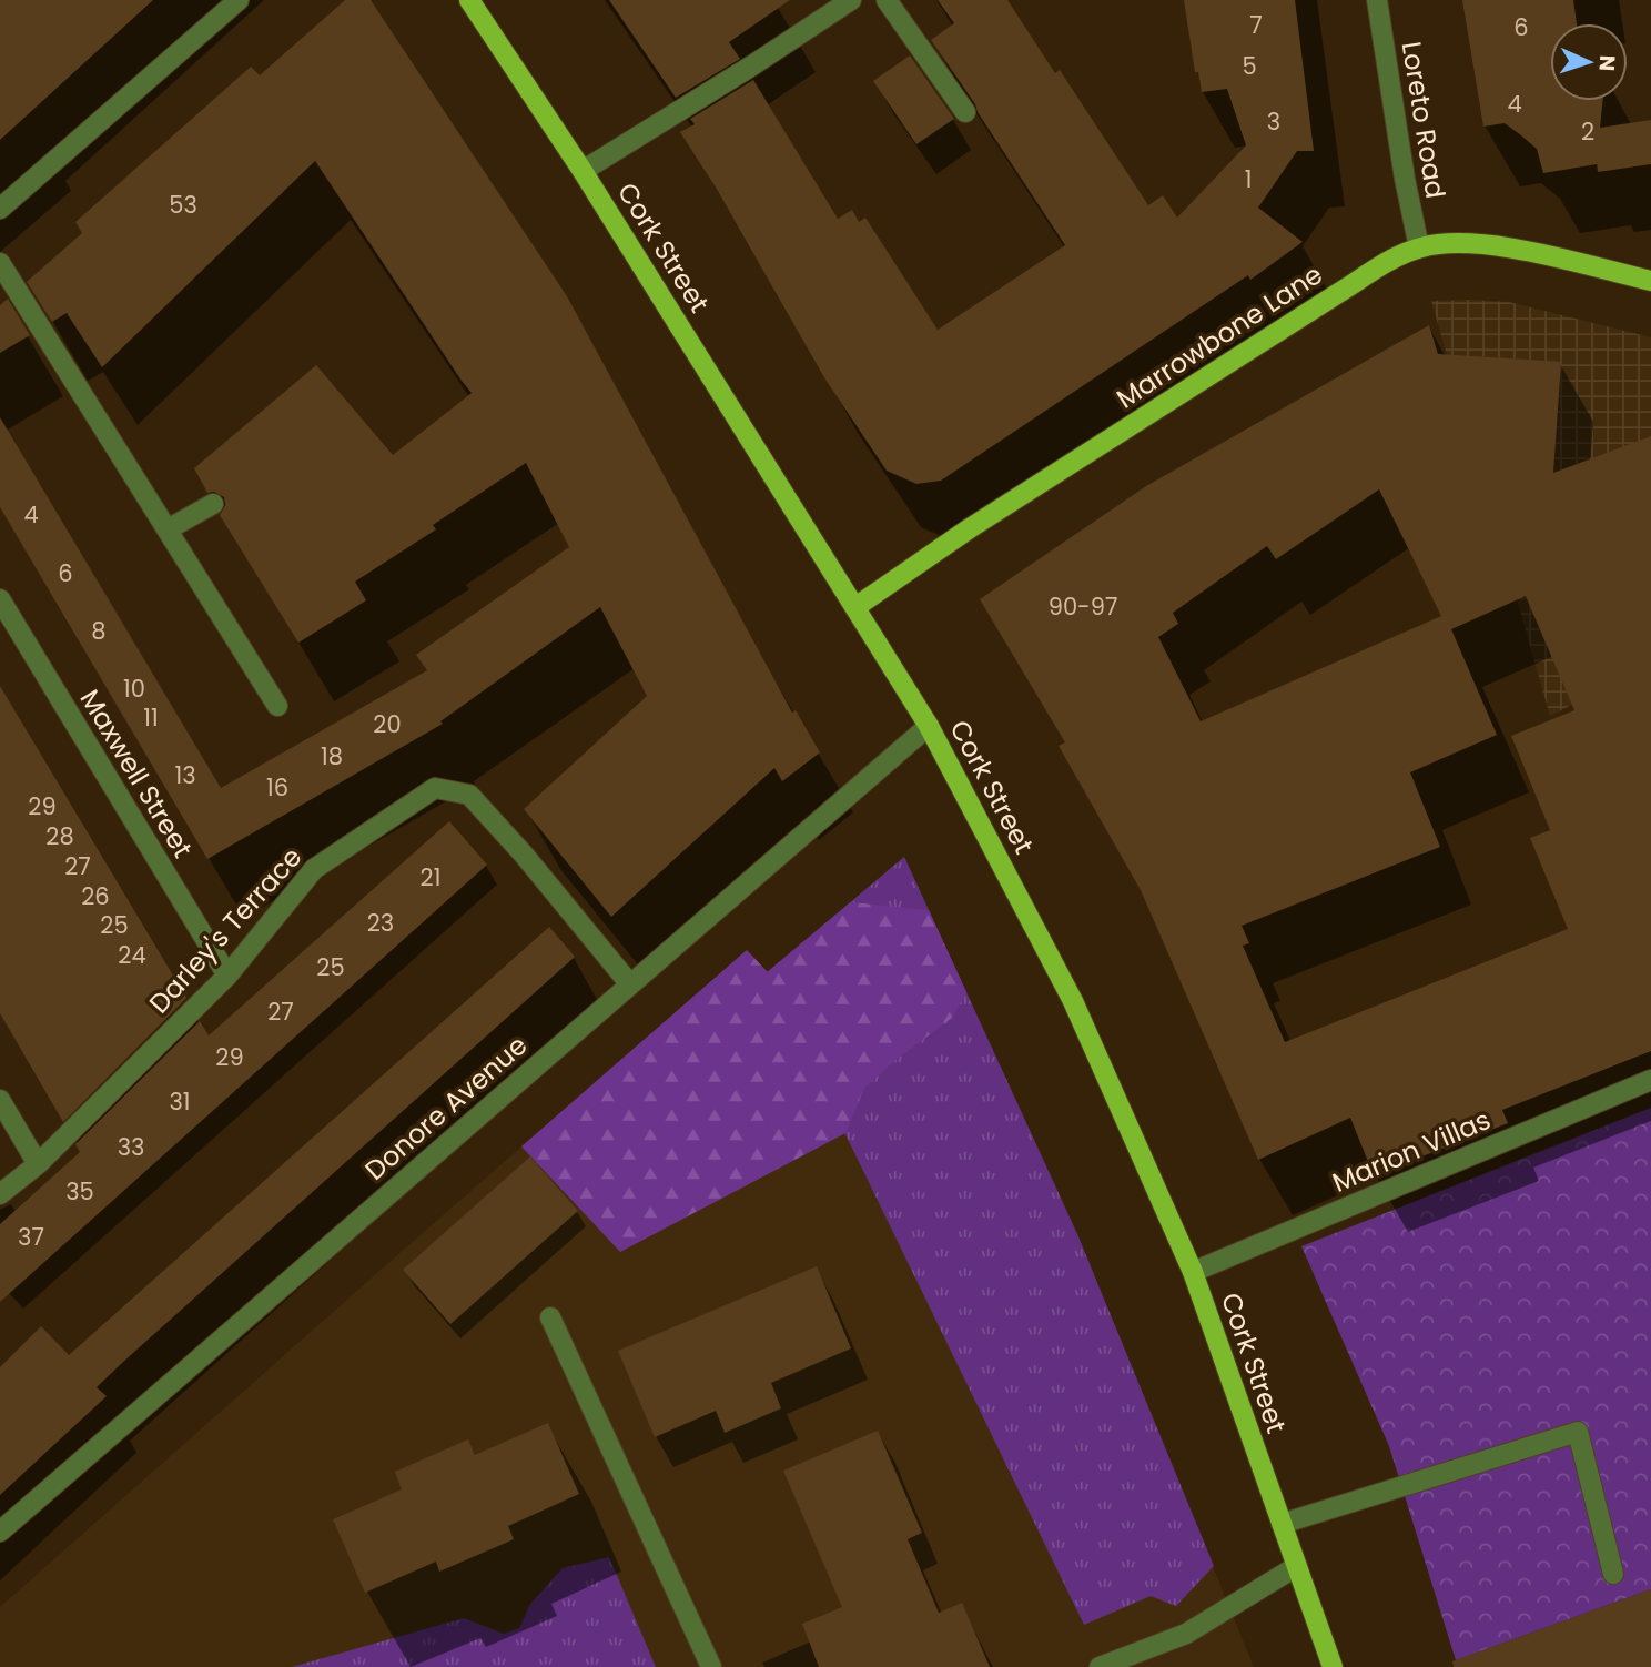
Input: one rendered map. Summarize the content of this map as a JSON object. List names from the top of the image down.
{
  "streets": {
    "main road": ["Cork Street", "Marrowbone Lane"],
    "street": [
      "Loreto Road",
      "Maxwell Street",
      "Darley's Terrace",
      "Donore Avenue",
      "Marion Villas"
    ]
  },
  "crossings": [
    ["Loreto Road", "Marrowbone Lane"],
    ["Cork Street", "Marrowbone Lane"],
    ["Cork Street", "Donore Avenue"],
    ["Cork Street", "Marion Villas"],
    ["Maxwell Street", "Darley's Terrace"],
    ["Darley's Terrace", "Donore Avenue"]
  ],
  "house_numbers": [
    "7",
    "6",
    "5",
    "4",
    "3",
    "2",
    "1",
    "53",
    "4",
    "6",
    "90-97",
    "8",
    "10",
    "11",
    "20",
    "18",
    "13",
    "16",
    "29",
    "28",
    "27",
    "21",
    "26",
    "23",
    "25",
    "24",
    "25",
    "27",
    "29",
    "31",
    "33",
    "35",
    "37"
  ],
  "north": "right"
}
